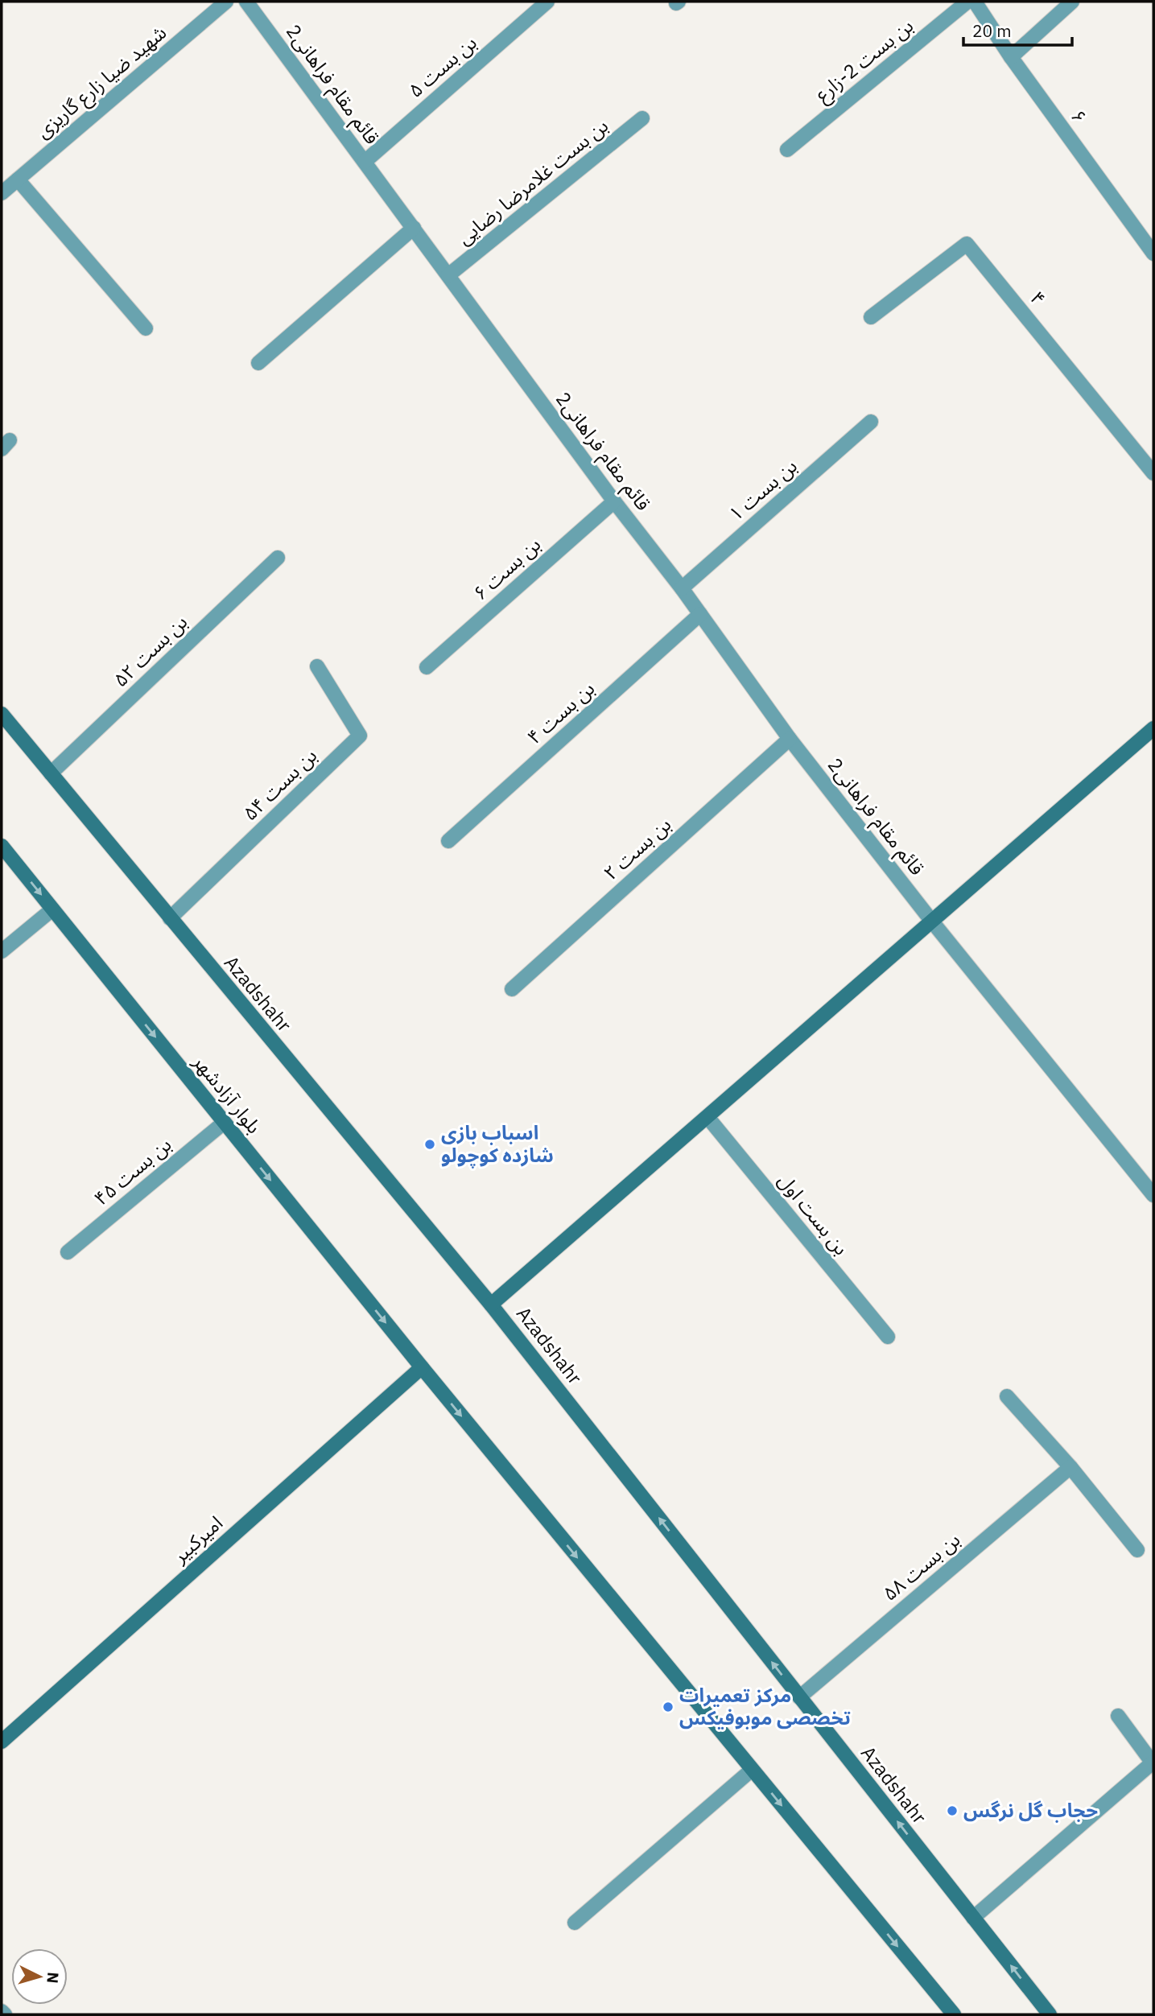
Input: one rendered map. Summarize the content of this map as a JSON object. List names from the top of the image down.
{
  "streets": {
    "main road": ["Azadshahr", "بلوار آزادشهر", "امیرکبیر"],
    "street": [
      "بن بست 2-زارع",
      "بن بست ۵",
      "شهید ضیا زارع گاریزی",
      "2قائم مقام فراهانی",
      "۶",
      "بن بست غلامرضا رضایی",
      "۴",
      "بن بست ۱",
      "بن بست ۶",
      "بن بست ۵۲",
      "بن بست ۴",
      "بن بست ۵۴",
      "بن بست ۲",
      "بن بست ۴۵",
      "بن بست اول",
      "بن بست ۵۸"
    ]
  },
  "crossings": [
    ["بن بست ۵", "2قائم مقام فراهانی"],
    ["2قائم مقام فراهانی", "بن بست غلامرضا رضایی"],
    ["2قائم مقام فراهانی", "بن بست ۱"],
    ["2قائم مقام فراهانی", "بن بست ۶"],
    ["2قائم مقام فراهانی", "بن بست ۴"],
    ["2قائم مقام فراهانی", "بن بست ۲"],
    ["بن بست ۵۲", "Azadshahr"],
    ["بن بست ۵۴", "Azadshahr"],
    ["Azadshahr", "بن بست ۵۸"],
    ["بلوار آزادشهر", "بن بست ۴۵"],
    ["بلوار آزادشهر", "امیرکبیر"]
  ],
  "one_way": ["بلوار آزادشهر"],
  "places": ["اسباب بازی شازده کوچولو", "مرکز تعمیرات تخصصی موبوفیکس", "حجاب گل نرگس"],
  "scale_bar": "20 m",
  "north": "right"
}
